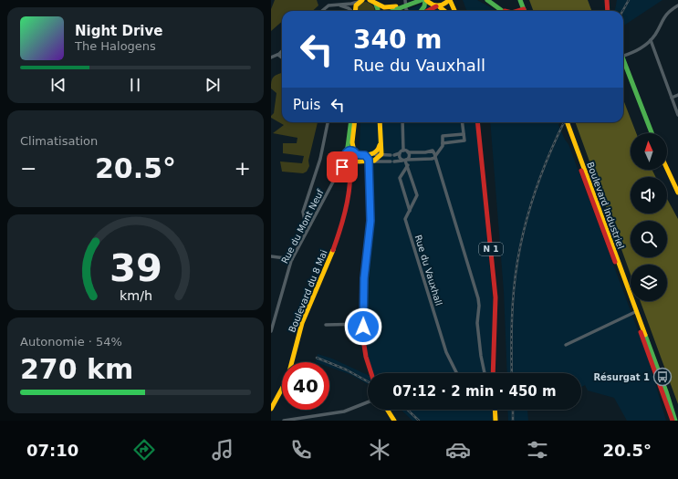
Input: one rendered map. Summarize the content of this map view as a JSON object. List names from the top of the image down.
{
  "streets": {
    "main road": ["Boulevard Industriel", "N 1", "Boulevard du 8 Mai"],
    "street": ["Rue du Mont Neuf", "Rue du Vauxhall"]
  },
  "crossings": [
    ["Rue du Mont Neuf", "Boulevard du 8 Mai"]
  ],
  "places": {
    "bus stop": ["Résurgat 1"]
  },
  "north": "top",
  "page": {
    "turn": ["340 m", "Rue du Vauxhall"],
    "song": ["Night Drive", "The Halogens"],
    "then": "Puis",
    "tile": [
      "Climatisation",
      ["Autonomie · 54%", "270 km"]
    ],
    "heat": ["−", "20.5°", "+"],
    "limit": "40",
    "trip": "07:12 · 2 min · 450 m",
    "tabs": ["07:10", "20.5°"],
    "gauge": ["39", "km/h"]
  }
}
